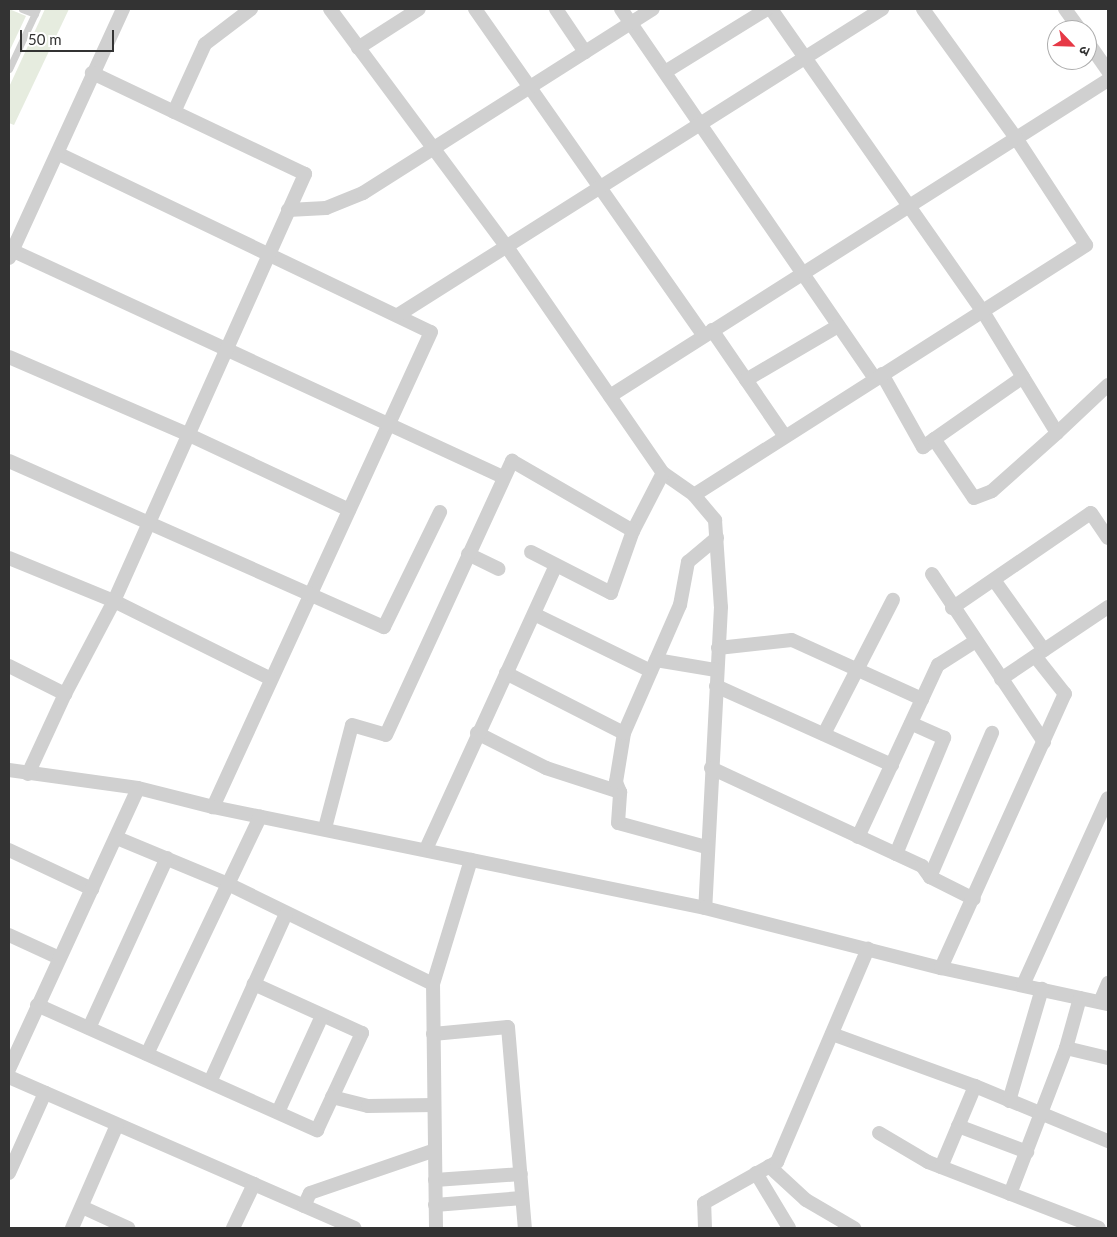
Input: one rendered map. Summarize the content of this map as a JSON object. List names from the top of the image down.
{
  "scale_bar": "50 m",
  "north": "bottom right"
}
